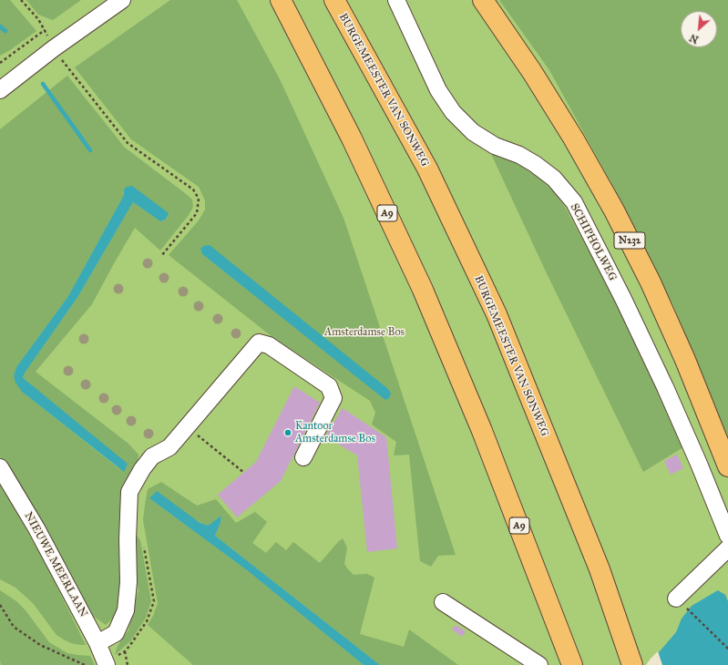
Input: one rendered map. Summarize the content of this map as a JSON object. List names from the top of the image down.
{
  "streets": {
    "main road": ["BURGEMEESTER VAN SONWEG", "A9", "N232"],
    "street": ["SCHIPHOLWEG", "NIEUWE MEERLAAN"]
  },
  "parks": ["Amsterdamse Bos"],
  "places": ["Kantoor Amsterdamse Bos"],
  "north": "bottom left"
}
